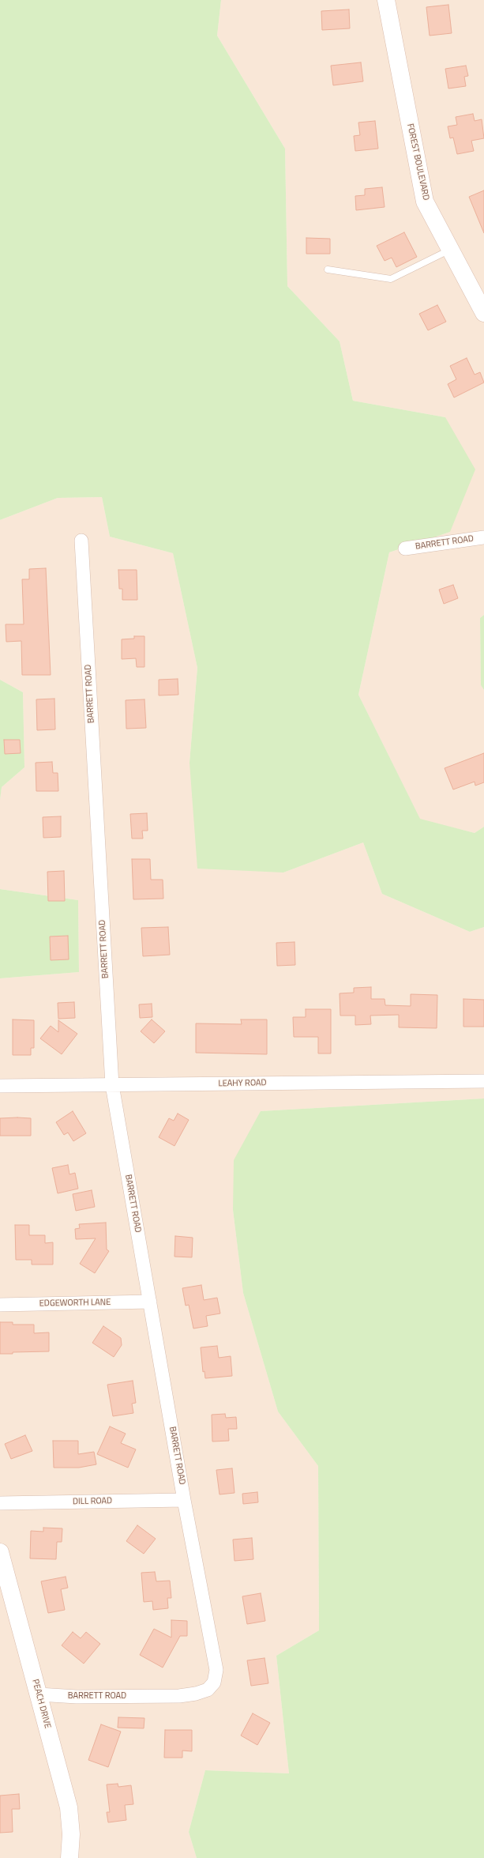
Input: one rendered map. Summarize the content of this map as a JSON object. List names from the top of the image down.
{
  "streets": {
    "street": [
      "FOREST BOULEVARD",
      "BARRETT ROAD",
      "LEAHY ROAD",
      "EDGEWORTH LANE",
      "DILL ROAD",
      "PEACH DRIVE"
    ]
  },
  "crossings": [
    ["BARRETT ROAD", "LEAHY ROAD"],
    ["BARRETT ROAD", "EDGEWORTH LANE"],
    ["BARRETT ROAD", "DILL ROAD"],
    ["BARRETT ROAD", "PEACH DRIVE"]
  ]
}
